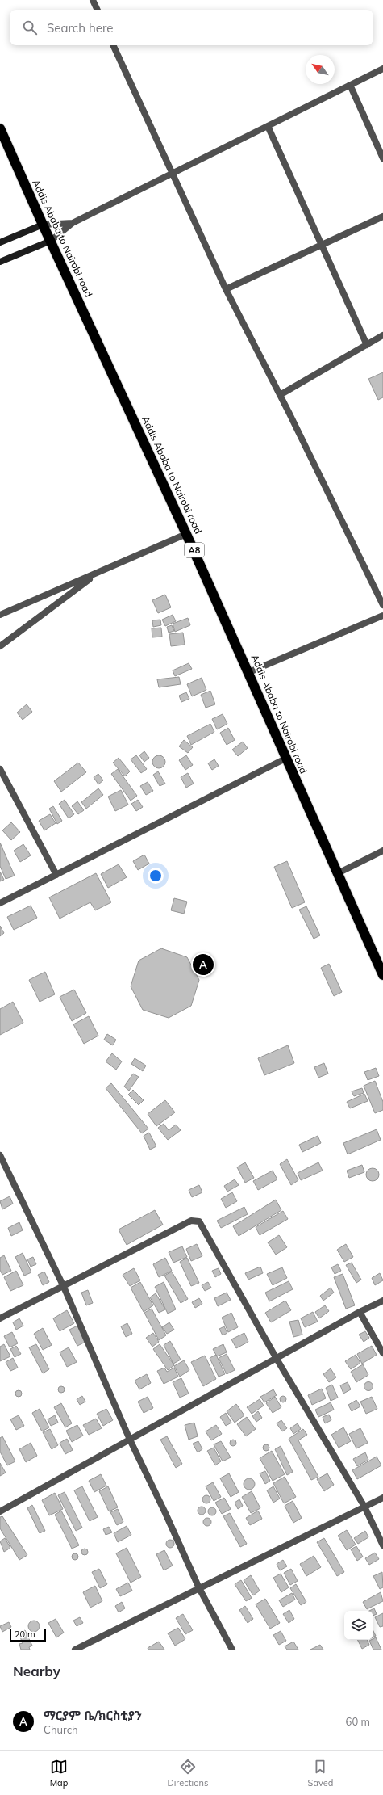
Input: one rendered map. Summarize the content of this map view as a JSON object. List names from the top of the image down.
{
  "streets": {
    "highway": ["Addis Ababa to Nairobi road", "A8"]
  },
  "scale_bar": "20 m",
  "north": "top left",
  "page": {
    "search": "Search here",
    "pins": "A",
    "scale": "20 m",
    "heading": "Nearby",
    "list": [
      {
        "mark": "A",
        "name": "ማርያም ቤ/ክርስቲያን",
        "note": "Church",
        "value": "60 m"
      }
    ],
    "nav": ["Map", "Directions", "Saved"]
  }
}
